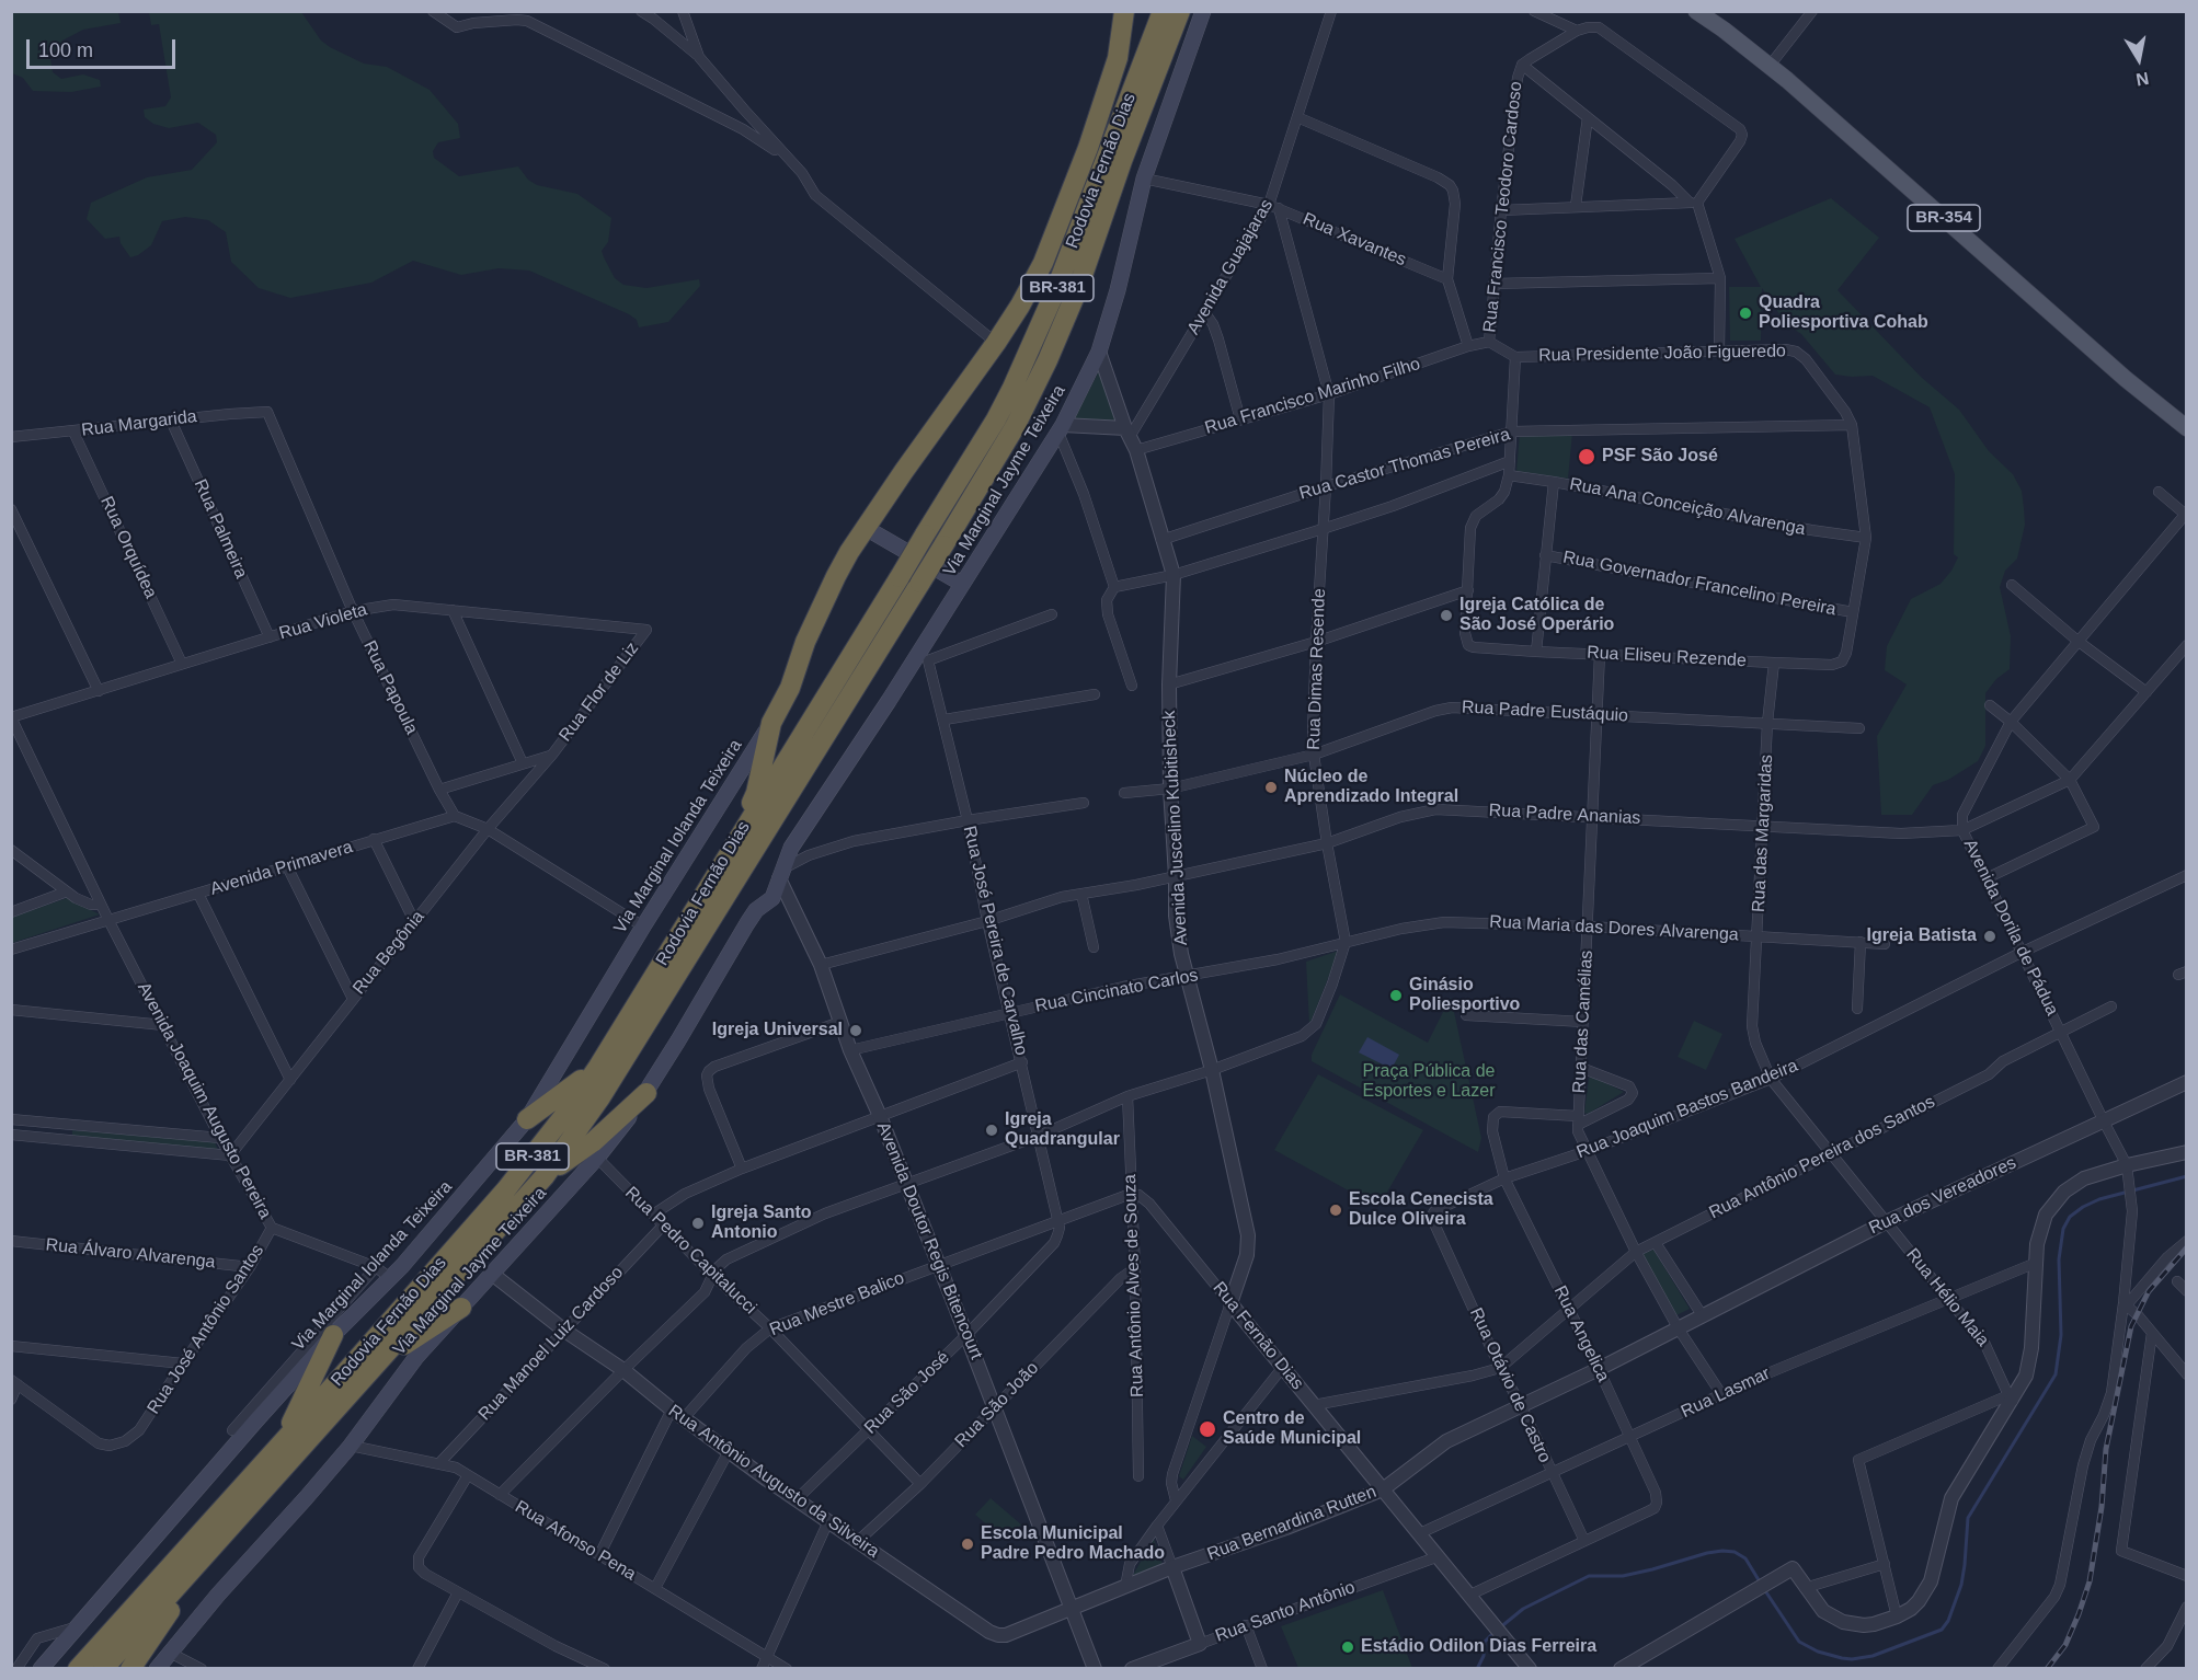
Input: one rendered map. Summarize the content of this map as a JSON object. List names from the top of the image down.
{
  "streets": {
    "highway": ["Rodovia Fernão Dias", "BR-381"],
    "main road": ["BR-354", "Via Marginal Jayme Teixeira", "Via Marginal Iolanda Teixeira"],
    "street": [
      "Rua Francisco Teodoro Cardoso",
      "Rua Xavantes",
      "Avenida Guajajaras",
      "Rua Presidente João Figueredo",
      "Rua Francisco Marinho Filho",
      "Rua Margarida",
      "Rua Castor Thomas Pereira",
      "Rua Ana Conceição Alvarenga",
      "Rua Palmeira",
      "Rua Orquídea",
      "Rua Governador Francelino Pereira",
      "Rua Violeta",
      "Rua Eliseu Rezende",
      "Rua Dimas Resende",
      "Rua Papoula",
      "Rua Flor de Liz",
      "Rua Padre Eustáquio",
      "Rua Padre Ananias",
      "Avenida Juscelino Kubitisheck",
      "Rua das Margaridas",
      "Avenida Primavera",
      "Avenida Dorila de Pádua",
      "Rua Maria das Dores Alvarenga",
      "Rua José Pereira de Carvalho",
      "Rua Begônia",
      "Rua Cincinato Carlos",
      "Rua das Camélias",
      "Avenida Joaquim Augusto Pereira",
      "Rua Joaquim Bastos Bandeira",
      "Rua Antônio Pereira dos Santos",
      "Rua dos Vereadores",
      "Avenida Doutor Regis Bitencourt",
      "Rua Pedro Capitalucci",
      "Rua Álvaro Alvarenga",
      "Rua Antônio Alves de Souza",
      "Rua Hélio Maia",
      "Rua Mestre Balico",
      "Rua José Antônio Santos",
      "Rua Angelica",
      "Rua Fernão Dias",
      "Rua Manoel Luiz Cardoso",
      "Rua Otávio de Castro",
      "Rua São José",
      "Rua Lasmar",
      "Rua São João",
      "Rua Antônio Augusto da Silveira",
      "Rua Bernardina Rutten",
      "Rua Afonso Pena",
      "Rua Santo Antônio"
    ]
  },
  "crossings": [
    ["Rua Francisco Teodoro Cardoso", "Rua Presidente João Figueredo"],
    ["Rua Francisco Teodoro Cardoso", "Rua Francisco Marinho Filho"],
    ["Rua Xavantes", "Avenida Guajajaras"],
    ["Rua Xavantes", "Via Marginal Jayme Teixeira"],
    ["Rua Xavantes", "Rua Dimas Resende"],
    ["Avenida Guajajaras", "Rua Francisco Marinho Filho"],
    ["Avenida Guajajaras", "Rua Dimas Resende"],
    ["Avenida Guajajaras", "Avenida Juscelino Kubitisheck"],
    ["Rua Presidente João Figueredo", "Rua Castor Thomas Pereira"],
    ["Rua Francisco Marinho Filho", "Rua Dimas Resende"],
    ["Rua Francisco Marinho Filho", "Avenida Juscelino Kubitisheck"],
    ["Rua Margarida", "Rua Palmeira"],
    ["Rua Margarida", "Rua Orquídea"],
    ["Rua Margarida", "Rua Papoula"],
    ["Rua Castor Thomas Pereira", "Rua Dimas Resende"],
    ["Rua Castor Thomas Pereira", "Avenida Juscelino Kubitisheck"],
    ["Via Marginal Jayme Teixeira", "Avenida Juscelino Kubitisheck"],
    ["Via Marginal Jayme Teixeira", "Avenida Doutor Regis Bitencourt"],
    ["Via Marginal Jayme Teixeira", "Rua Pedro Capitalucci"],
    ["Via Marginal Jayme Teixeira", "Rua Antônio Augusto da Silveira"],
    ["Via Marginal Jayme Teixeira", "Rua Afonso Pena"],
    ["Rua Palmeira", "Rua Violeta"],
    ["Rua Orquídea", "Rua Violeta"],
    ["Rua Governador Francelino Pereira", "Rua Eliseu Rezende"],
    ["Rua Violeta", "Rua Papoula"],
    ["Rua Violeta", "Rua Flor de Liz"],
    ["Rua Violeta", "Avenida Joaquim Augusto Pereira"],
    ["Rua Eliseu Rezende", "Rua das Margaridas"],
    ["Rua Eliseu Rezende", "Rua das Camélias"],
    ["Rua Dimas Resende", "Rua Padre Eustáquio"],
    ["Rua Dimas Resende", "Rua Padre Ananias"],
    ["Rua Dimas Resende", "Rua Maria das Dores Alvarenga"],
    ["Rua Dimas Resende", "Rua Cincinato Carlos"],
    ["Rua Papoula", "Rua Flor de Liz"],
    ["Rua Papoula", "Avenida Primavera"],
    ["Rua Flor de Liz", "Rua Begônia"],
    ["Rua Padre Eustáquio", "Avenida Juscelino Kubitisheck"],
    ["Rua Padre Eustáquio", "Rua das Margaridas"],
    ["Rua Padre Eustáquio", "Rua das Camélias"],
    ["Rua Padre Ananias", "Avenida Juscelino Kubitisheck"],
    ["Rua Padre Ananias", "Rua das Margaridas"],
    ["Rua Padre Ananias", "Avenida Dorila de Pádua"],
    ["Rua Padre Ananias", "Rua José Pereira de Carvalho"],
    ["Rua Padre Ananias", "Rua das Camélias"],
    ["Rua Padre Ananias", "Avenida Doutor Regis Bitencourt"],
    ["Avenida Juscelino Kubitisheck", "Rua Cincinato Carlos"],
    ["Avenida Juscelino Kubitisheck", "Rua Fernão Dias"],
    ["Rua das Margaridas", "Rua Maria das Dores Alvarenga"],
    ["Rua das Margaridas", "Rua Joaquim Bastos Bandeira"],
    ["Rua das Margaridas", "Rua Hélio Maia"],
    ["Via Marginal Iolanda Teixeira", "Avenida Joaquim Augusto Pereira"],
    ["Avenida Primavera", "Avenida Joaquim Augusto Pereira"],
    ["Avenida Dorila de Pádua", "Rua Joaquim Bastos Bandeira"],
    ["Avenida Dorila de Pádua", "Rua Antônio Pereira dos Santos"],
    ["Avenida Dorila de Pádua", "Rua dos Vereadores"],
    ["Rua Maria das Dores Alvarenga", "Rua Cincinato Carlos"],
    ["Rua Maria das Dores Alvarenga", "Rua das Camélias"],
    ["Rua José Pereira de Carvalho", "Rua Cincinato Carlos"],
    ["Rua José Pereira de Carvalho", "Rua Mestre Balico"],
    ["Rua José Pereira de Carvalho", "Rua São José"],
    ["Rua Begônia", "Avenida Joaquim Augusto Pereira"],
    ["Rua Cincinato Carlos", "Avenida Doutor Regis Bitencourt"],
    ["Rua das Camélias", "Rua Joaquim Bastos Bandeira"],
    ["Rua das Camélias", "Rua Antônio Pereira dos Santos"],
    ["Rua das Camélias", "Rua dos Vereadores"],
    ["Rua das Camélias", "Rua Angelica"],
    ["Rua das Camélias", "Rua Lasmar"],
    ["Rua das Camélias", "Rua Bernardina Rutten"],
    ["Avenida Joaquim Augusto Pereira", "Rua José Antônio Santos"],
    ["Rua Joaquim Bastos Bandeira", "Rua Hélio Maia"],
    ["Rua Joaquim Bastos Bandeira", "Rua Angelica"],
    ["Rua Joaquim Bastos Bandeira", "Rua Otávio de Castro"],
    ["Rua Antônio Pereira dos Santos", "Rua Hélio Maia"],
    ["Rua Antônio Pereira dos Santos", "Rua Angelica"],
    ["Rua Antônio Pereira dos Santos", "Rua Otávio de Castro"],
    ["Rua dos Vereadores", "Rua Hélio Maia"],
    ["Rua dos Vereadores", "Rua Bernardina Rutten"],
    ["Avenida Doutor Regis Bitencourt", "Rua Mestre Balico"],
    ["Avenida Doutor Regis Bitencourt", "Rua São José"],
    ["Avenida Doutor Regis Bitencourt", "Rua São João"],
    ["Avenida Doutor Regis Bitencourt", "Rua Antônio Augusto da Silveira"],
    ["Avenida Doutor Regis Bitencourt", "Rua Bernardina Rutten"],
    ["Rua Pedro Capitalucci", "Rua Mestre Balico"],
    ["Rua Pedro Capitalucci", "Rua Manoel Luiz Cardoso"],
    ["Rua Pedro Capitalucci", "Rua São José"],
    ["Rua Pedro Capitalucci", "Rua São João"],
    ["Rua Álvaro Alvarenga", "Rua José Antônio Santos"],
    ["Rua Antônio Alves de Souza", "Rua Mestre Balico"],
    ["Rua Antônio Alves de Souza", "Rua Fernão Dias"],
    ["Rua Antônio Alves de Souza", "Rua São João"],
    ["Rua Hélio Maia", "Rua Lasmar"],
    ["Rua Mestre Balico", "Rua Fernão Dias"],
    ["Rua Mestre Balico", "Rua São José"],
    ["Rua Mestre Balico", "Rua Antônio Augusto da Silveira"],
    ["Rua Angelica", "Rua Otávio de Castro"],
    ["Rua Angelica", "Rua Lasmar"],
    ["Rua Angelica", "Rua Bernardina Rutten"],
    ["Rua Fernão Dias", "Rua Lasmar"],
    ["Rua Fernão Dias", "Rua Bernardina Rutten"],
    ["Rua Fernão Dias", "Rua Santo Antônio"],
    ["Rua Manoel Luiz Cardoso", "Rua Antônio Augusto da Silveira"],
    ["Rua Manoel Luiz Cardoso", "Rua Afonso Pena"],
    ["Rua Otávio de Castro", "Rua Lasmar"],
    ["Rua Otávio de Castro", "Rua Bernardina Rutten"],
    ["Rua São José", "Rua Antônio Augusto da Silveira"],
    ["Rua São João", "Rua Antônio Augusto da Silveira"],
    ["Rua Antônio Augusto da Silveira", "Rua Bernardina Rutten"]
  ],
  "parks": ["Praça Pública de Esportes e Lazer"],
  "places": [
    "Quadra Poliesportiva Cohab",
    "PSF São José",
    "Igreja Católica de São José Operário",
    "Núcleo de Aprendizado Integral",
    "Igreja Batista",
    "Ginásio Poliesportivo",
    "Igreja Universal",
    "Igreja Quadrangular",
    "Escola Cenecista Dulce Oliveira",
    "Igreja Santo Antonio",
    "Centro de Saúde Municipal",
    "Escola Municipal Padre Pedro Machado",
    "Estádio Odilon Dias Ferreira"
  ],
  "scale_bar": "100 m",
  "north": "bottom"
}
